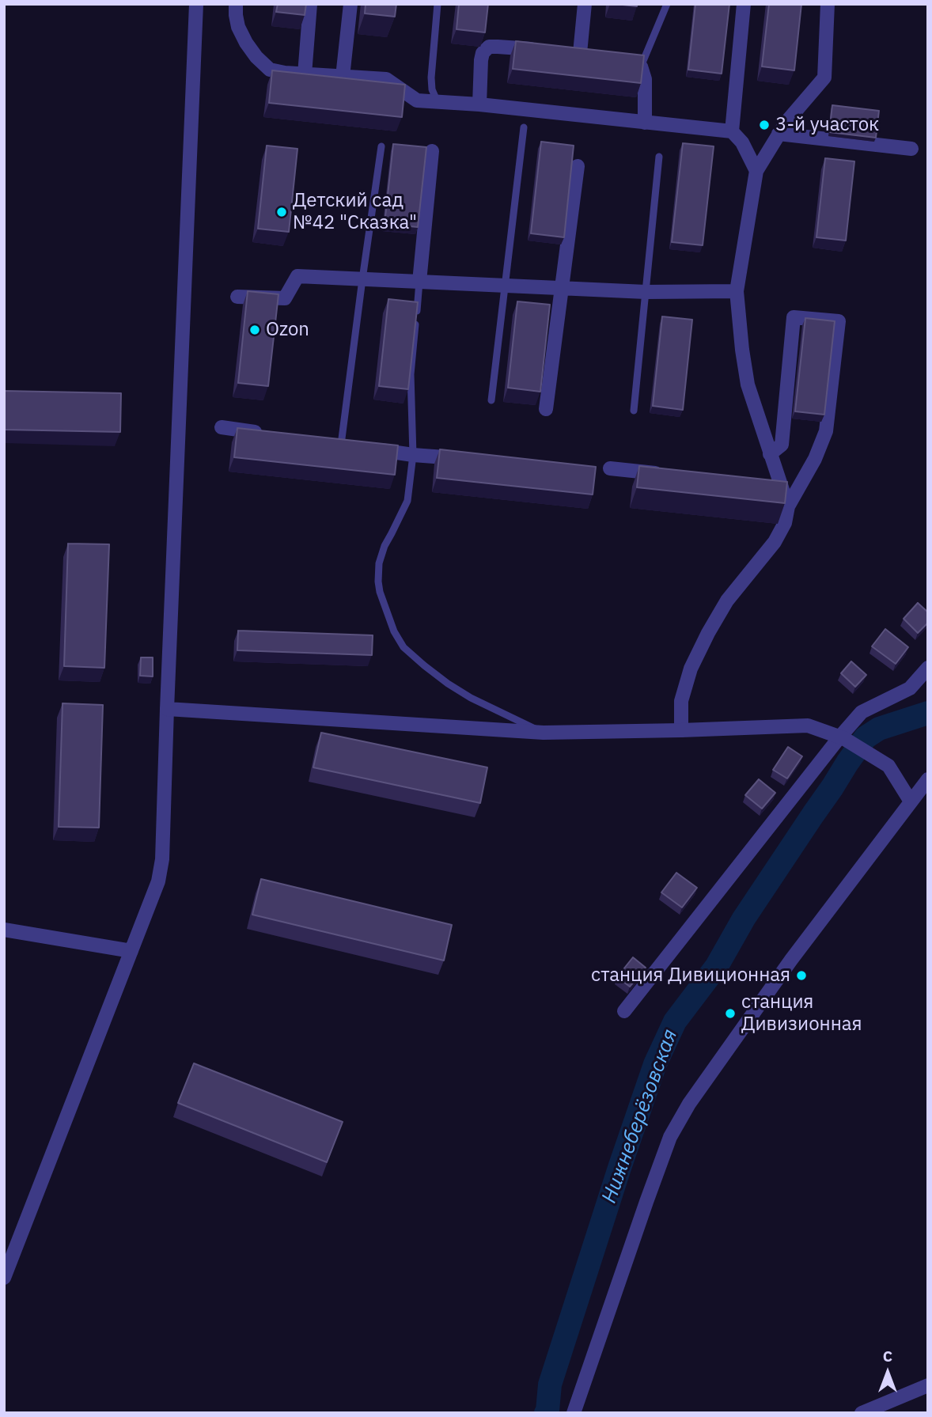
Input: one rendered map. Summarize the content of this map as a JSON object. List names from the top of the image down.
{
  "water": ["Нижнеберёзовская"],
  "places": [
    "3-й участок",
    "Детский сад №42 \"Сказка\"",
    "Ozon",
    "станция Дивиционная",
    "станция Дивизионная"
  ],
  "north": "top"
}
